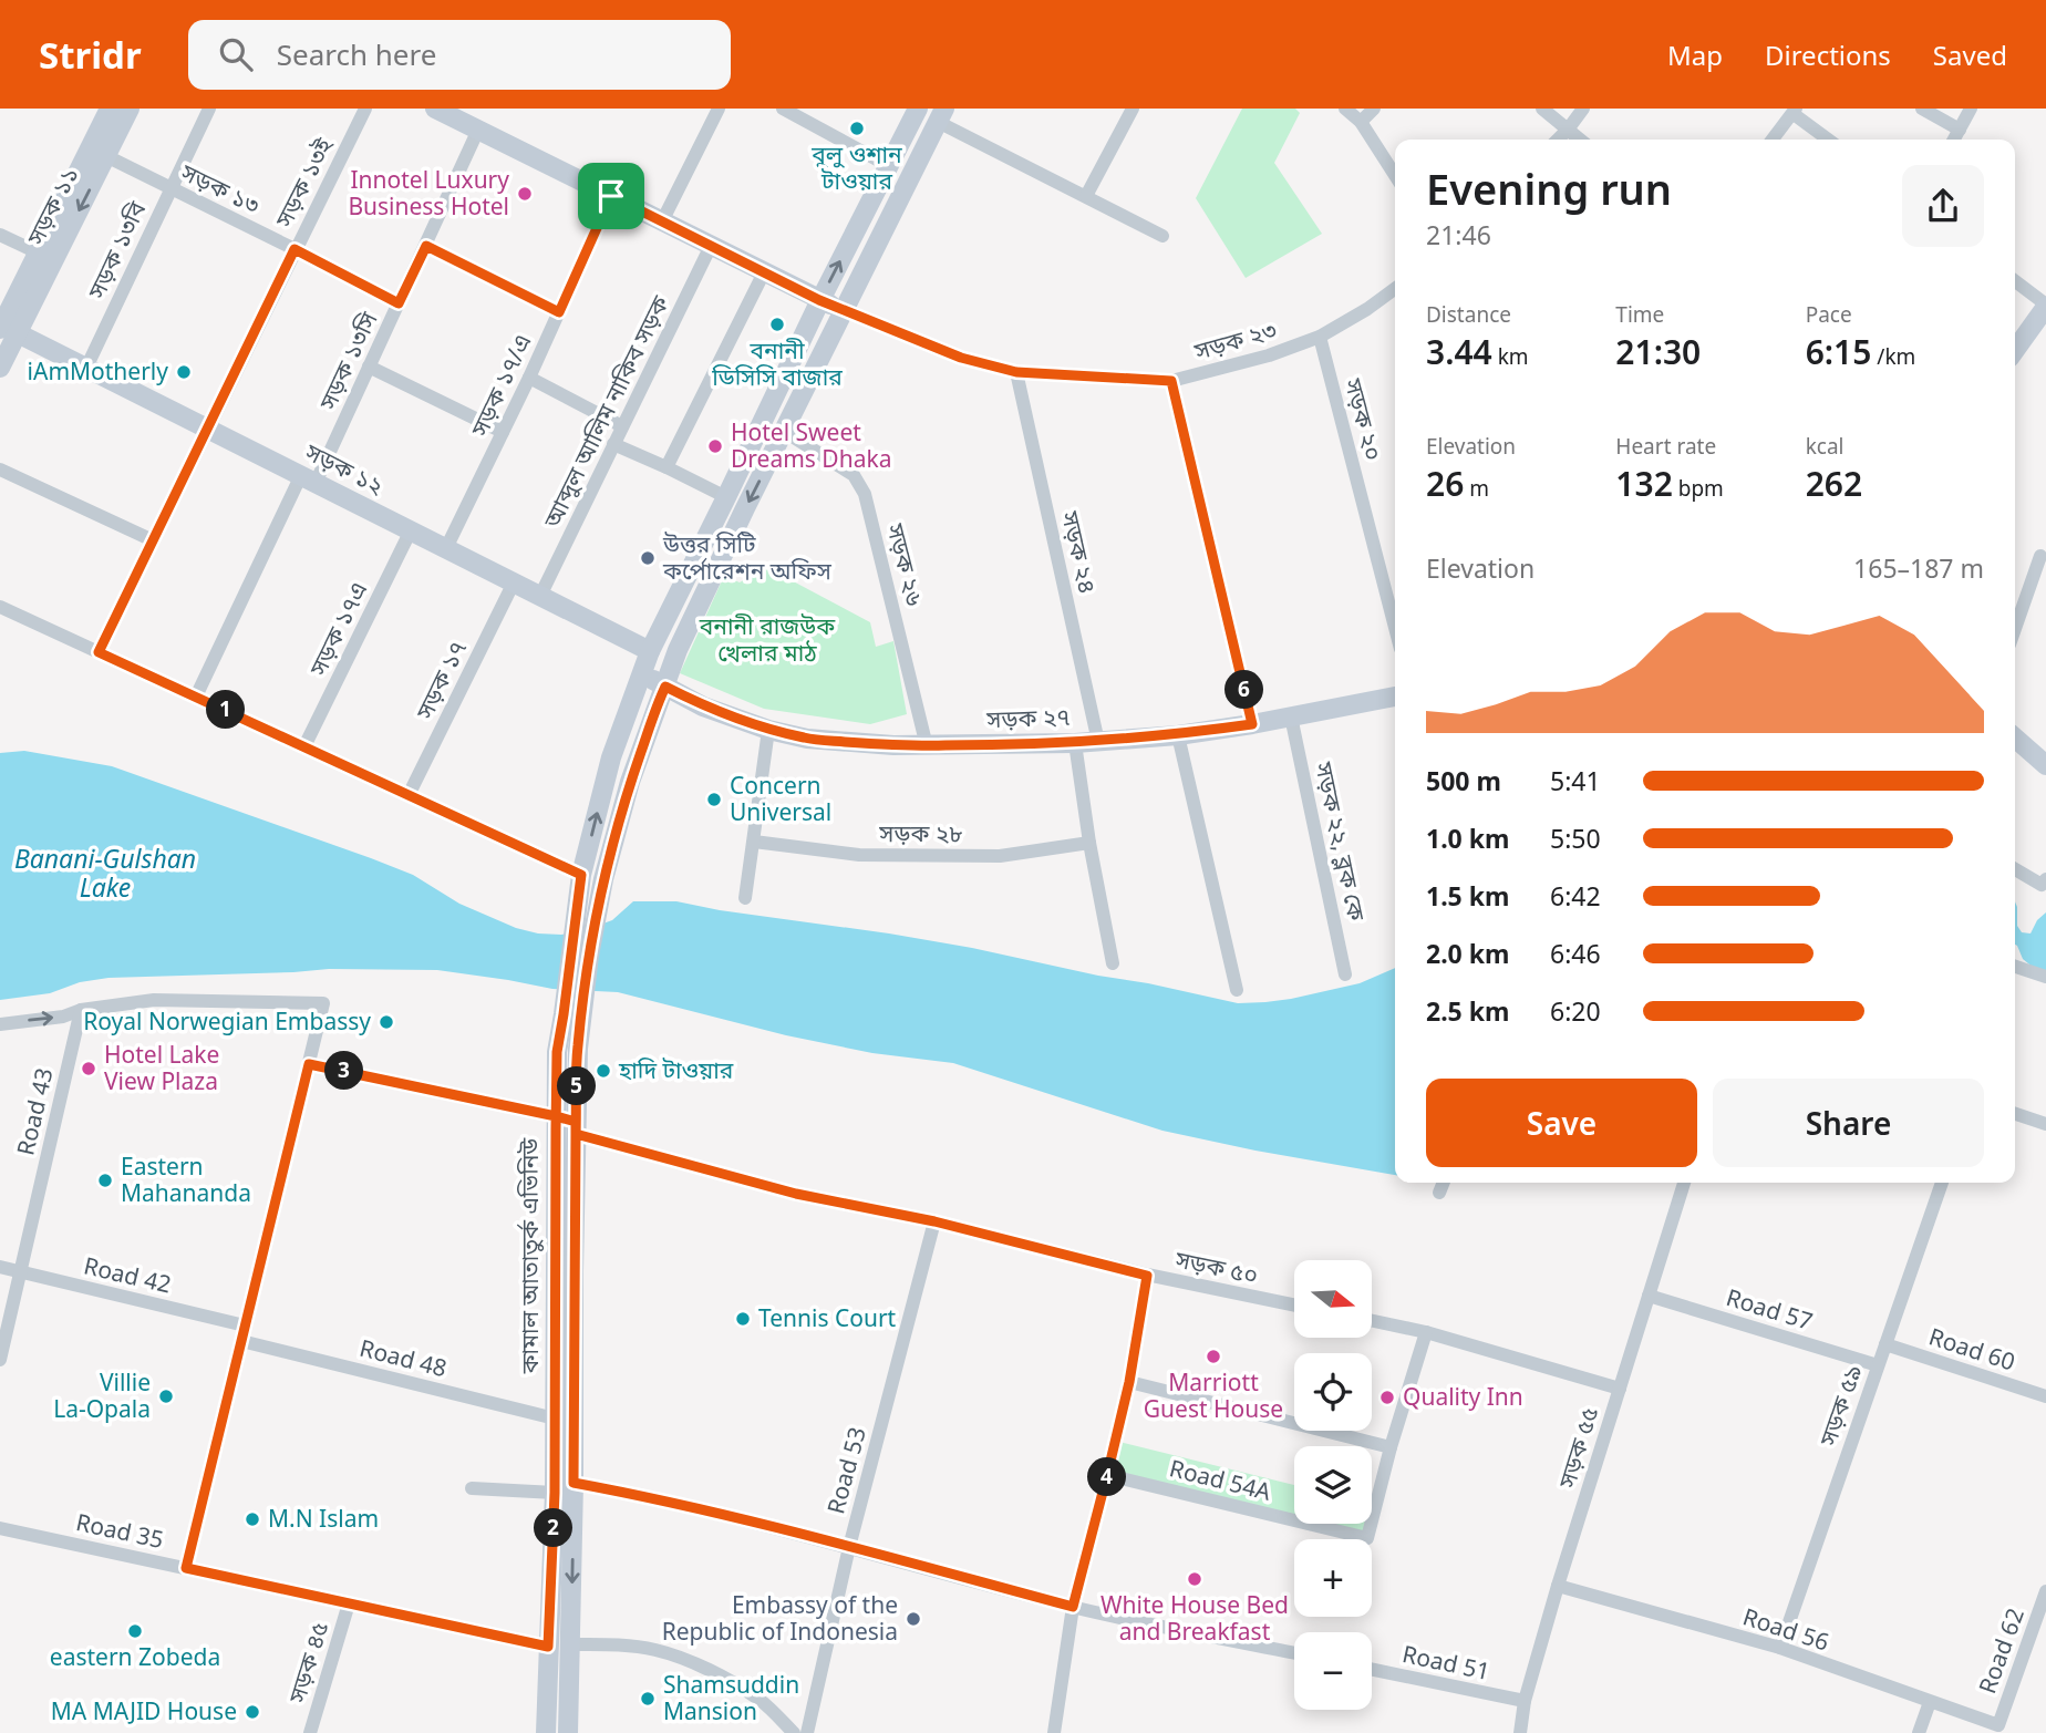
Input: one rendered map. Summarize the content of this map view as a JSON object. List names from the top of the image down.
{
  "streets": {
    "main road": [
      "সড়ক ১১",
      "সড়ক ১২",
      "সড়ক ২৭",
      "কামাল আতাতুর্ক এভিনিউ"
    ],
    "street": [
      "সড়ক ১৩ই",
      "সড়ক ১৩",
      "সড়ক ১৩বি",
      "সড়ক ২৩",
      "সড়ক ১৩সি",
      "সড়ক ১৭/এ",
      "আব্দুল আলিম নাকিব সড়ক",
      "সড়ক ২০",
      "সড়ক ২৪",
      "সড়ক ২৬",
      "সড়ক ১৭এ",
      "সড়ক ১৭",
      "সড়ক ২৮",
      "সড়ক ২২, ব্লক কে",
      "Road 43",
      "সড়ক ৫০",
      "Road 42",
      "Road 57",
      "Road 60",
      "Road 48",
      "সড়ক ৫৯",
      "সড়ক ৫৫",
      "Road 53",
      "Road 54A",
      "Road 35",
      "Road 56",
      "Road 62",
      "সড়ক ৪৫",
      "Road 51"
    ]
  },
  "crossings": [
    ["সড়ক ১৩ই", "সড়ক ১৩"],
    ["সড়ক ১৩ই", "সড়ক ১২"],
    ["সড়ক ১৩", "সড়ক ১১"],
    ["সড়ক ১৩", "সড়ক ১৩বি"],
    ["সড়ক ১৩", "সড়ক ১৩সি"],
    ["সড়ক ১১", "সড়ক ১২"],
    ["সড়ক ১৩বি", "সড়ক ১২"],
    ["সড়ক ২৩", "সড়ক ২০"],
    ["সড়ক ২৩", "সড়ক ২৪"],
    ["সড়ক ২৩", "কামাল আতাতুর্ক এভিনিউ"],
    ["সড়ক ১৩সি", "সড়ক ১২"],
    ["সড়ক ১৭/এ", "সড়ক ১২"],
    ["আব্দুল আলিম নাকিব সড়ক", "সড়ক ১২"],
    ["সড়ক ১২", "সড়ক ১৭এ"],
    ["সড়ক ১২", "সড়ক ১৭"],
    ["সড়ক ১২", "কামাল আতাতুর্ক এভিনিউ"],
    ["সড়ক ২৪", "সড়ক ২৭"],
    ["সড়ক ২৬", "সড়ক ২৭"],
    ["সড়ক ২৬", "কামাল আতাতুর্ক এভিনিউ"],
    ["সড়ক ২৭", "সড়ক ২২, ব্লক কে"],
    ["সড়ক ২৭", "কামাল আতাতুর্ক এভিনিউ"],
    ["Road 43", "Road 42"],
    ["কামাল আতাতুর্ক এভিনিউ", "সড়ক ৫০"],
    ["কামাল আতাতুর্ক এভিনিউ", "Road 48"],
    ["কামাল আতাতুর্ক এভিনিউ", "Road 35"],
    ["সড়ক ৫০", "Road 53"],
    ["Road 57", "সড়ক ৫৯"],
    ["Road 57", "সড়ক ৫৫"],
    ["Road 60", "সড়ক ৫৯"],
    ["সড়ক ৫৯", "Road 56"],
    ["সড়ক ৫৫", "Road 56"],
    ["সড়ক ৫৫", "Road 51"],
    ["Road 35", "সড়ক ৪৫"],
    ["Road 56", "Road 62"]
  ],
  "water": ["Banani-Gulshan Lake"],
  "parks": ["বনানী রাজউক খেলার মাঠ"],
  "places": [
    "বুলু ওশান টাওয়ার",
    "Innotel Luxury Business Hotel",
    "বনানী ডিসিসি বাজার",
    "iAmMotherly",
    "Hotel Sweet Dreams Dhaka",
    "উত্তর সিটি কর্পোরেশন অফিস",
    "Concern Universal",
    "Royal Norwegian Embassy",
    "Hotel Lake View Plaza",
    "হাদি টাওয়ার",
    "Eastern Mahananda",
    "Tennis Court",
    "Marriott Guest House",
    "Villie La-Opala",
    "Quality Inn",
    "M.N Islam",
    "White House Bed and Breakfast",
    "Embassy of the Republic of Indonesia",
    "eastern Zobeda",
    "Shamsuddin Mansion",
    "MA MAJID House"
  ],
  "north": "right",
  "page": {
    "header": "Stridr",
    "search": "Search here",
    "nav": ["Map", "Directions", "Saved"],
    "heading": ["Evening run", "21:46"],
    "stats": [
      ["Distance", "3.44 km"],
      ["Time", "21:30"],
      ["Pace", "6:15 /km"],
      ["Elevation", "26 m"],
      ["Heart rate", "132 bpm"],
      ["kcal", "262"]
    ],
    "chart": ["Elevation", "165–187 m"],
    "pins": [
      "6",
      "1",
      "3",
      "5",
      "4",
      "2"
    ],
    "list": [
      {
        "name": "500 m",
        "note": "5:41"
      },
      {
        "name": "1.0 km",
        "note": "5:50"
      },
      {
        "name": "1.5 km",
        "note": "6:42"
      },
      {
        "name": "2.0 km",
        "note": "6:46"
      },
      {
        "name": "2.5 km",
        "note": "6:20"
      }
    ],
    "buttons": ["Save", "Share"],
    "map_buttons": ["+", "−"]
  }
}
